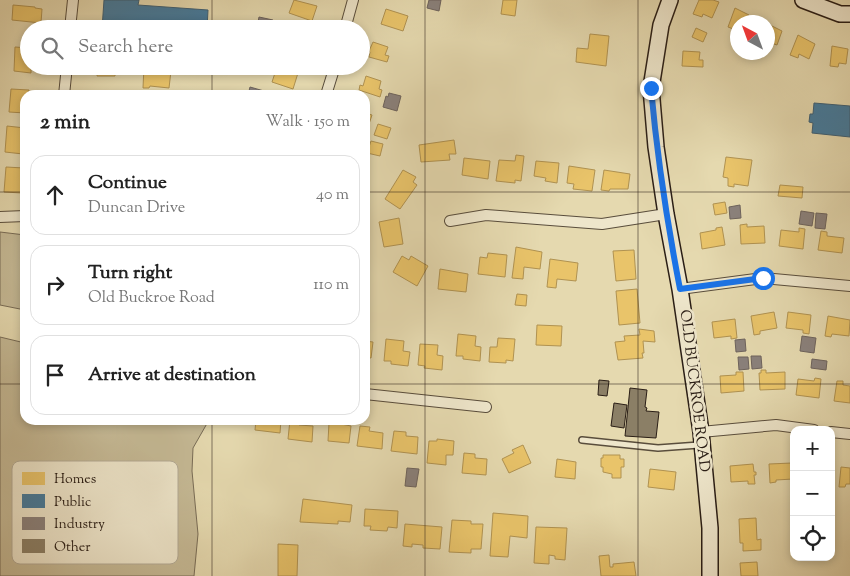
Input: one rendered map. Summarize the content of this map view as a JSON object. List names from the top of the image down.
{
  "streets": {
    "street": ["OLD BUCKROE ROAD"]
  },
  "legend": [
    "Homes",
    "Public",
    "Industry",
    "Other"
  ],
  "north": "top left",
  "page": {
    "search": "Search here",
    "heading": ["2 min", "Walk · 150 m"],
    "list": [
      ["Continue", "Duncan Drive", "40 m"],
      ["Turn right", "Old Buckroe Road", "110 m"],
      "Arrive at destination"
    ],
    "map_buttons": ["+", "−"]
  }
}
